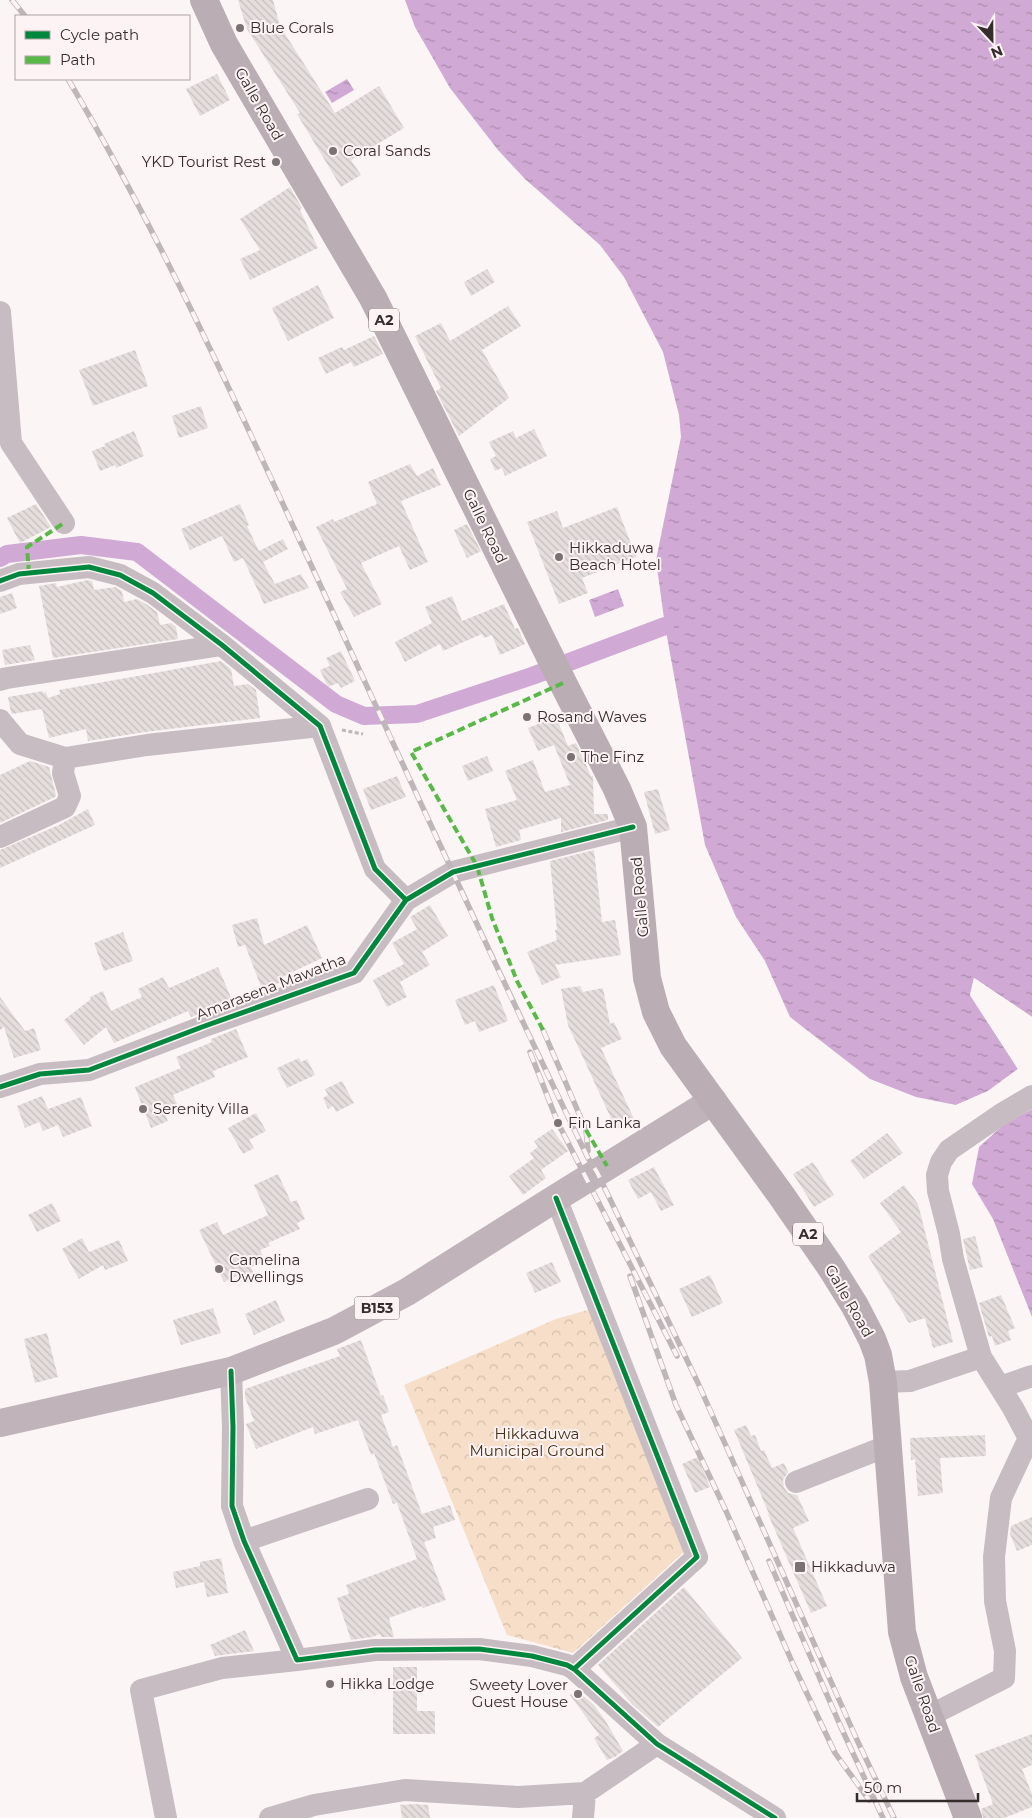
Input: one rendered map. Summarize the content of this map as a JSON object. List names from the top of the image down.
{
  "streets": {
    "highway": ["Galle Road", "A2"],
    "main road": ["B153"],
    "street": ["Amarasena Mawatha"]
  },
  "crossings": [
    ["Galle Road", "Amarasena Mawatha"],
    ["Galle Road", "B153"]
  ],
  "parks": ["Hikkaduwa Municipal Ground"],
  "places": {
    "other": [
      "Blue Corals",
      "Coral Sands",
      "YKD Tourist Rest",
      "Hikkaduwa Beach Hotel",
      "Rosand Waves",
      "The Finz",
      "Serenity Villa",
      "Fin Lanka",
      "Camelina Dwellings",
      "Hikka Lodge",
      "Sweety Lover Guest House"
    ],
    "transit": ["Hikkaduwa"]
  },
  "legend": ["Cycle path", "Path"],
  "scale_bar": "50 m",
  "north": "bottom"
}
